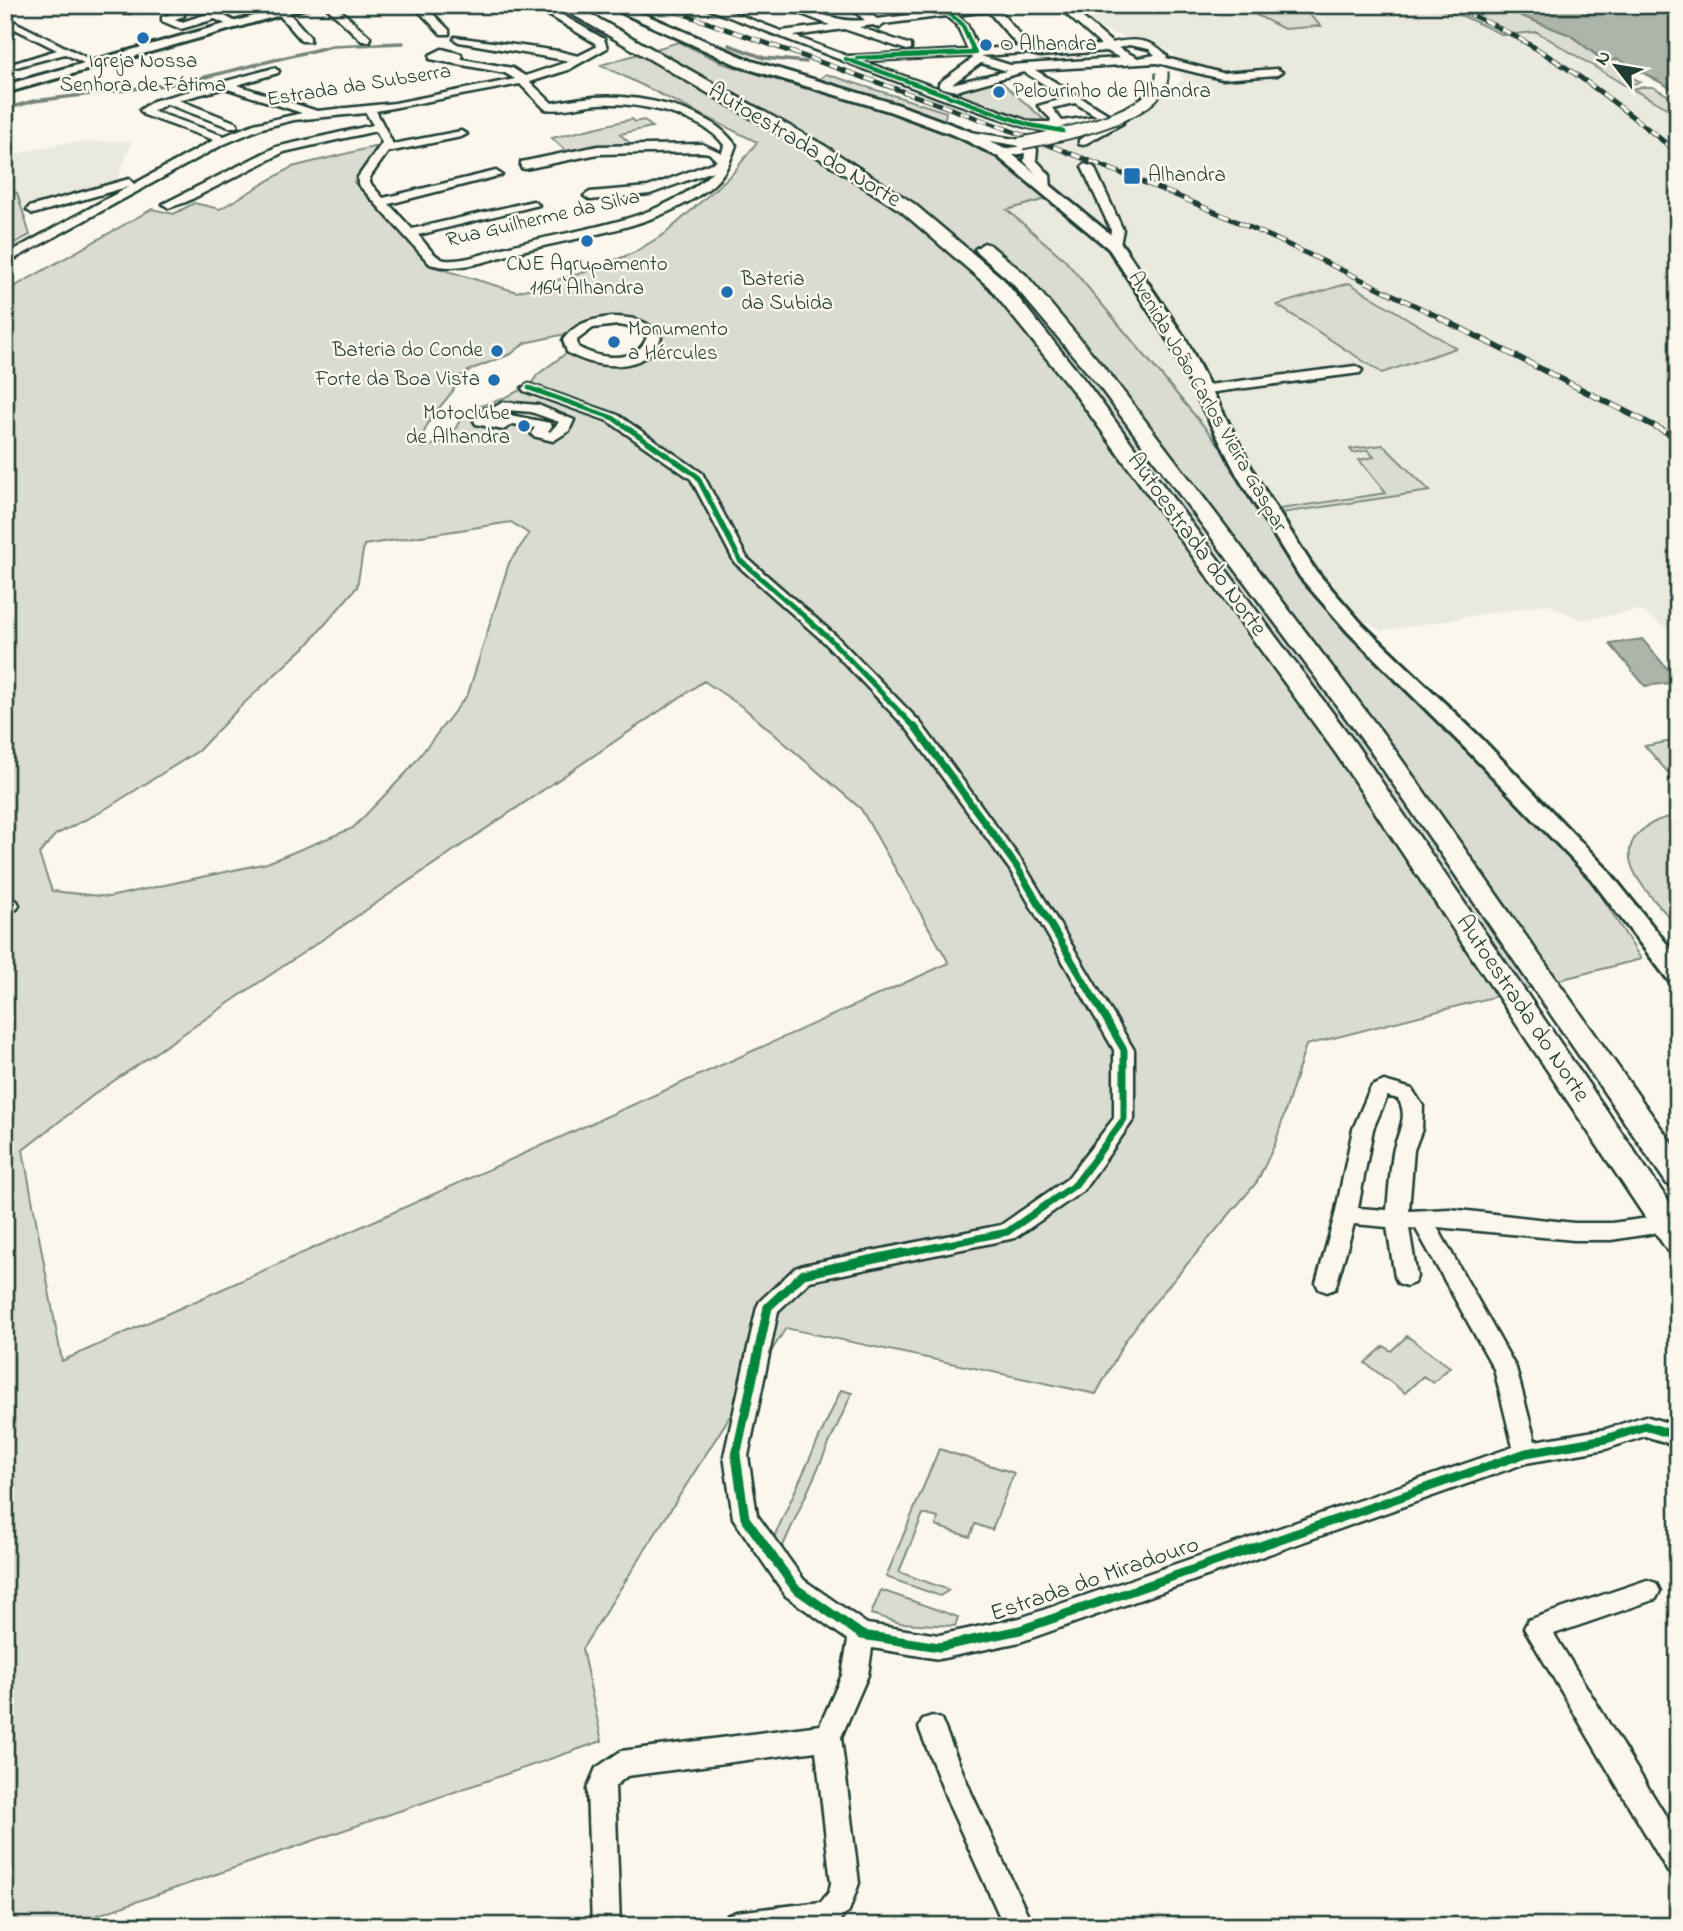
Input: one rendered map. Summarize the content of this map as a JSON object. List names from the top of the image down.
{
  "streets": {
    "highway": ["Autoestrada do Norte"],
    "main road": ["Avenida João Carlos Vieira Gaspar"],
    "street": ["Estrada da Subserra", "Rua Guilherme da Silva", "Estrada do Miradouro"]
  },
  "places": {
    "other": [
      "Igreja Nossa Senhora de Fátima",
      "O Alhandra",
      "Pelourinho de Alhandra",
      "CNE Agrupamento 1164 Alhandra",
      "Bateria da Subida",
      "Monumento a Hércules",
      "Bateria do Conde",
      "Forte da Boa Vista",
      "Motoclube de Alhandra"
    ],
    "transit": ["Alhandra"]
  },
  "north": "top left"
}
